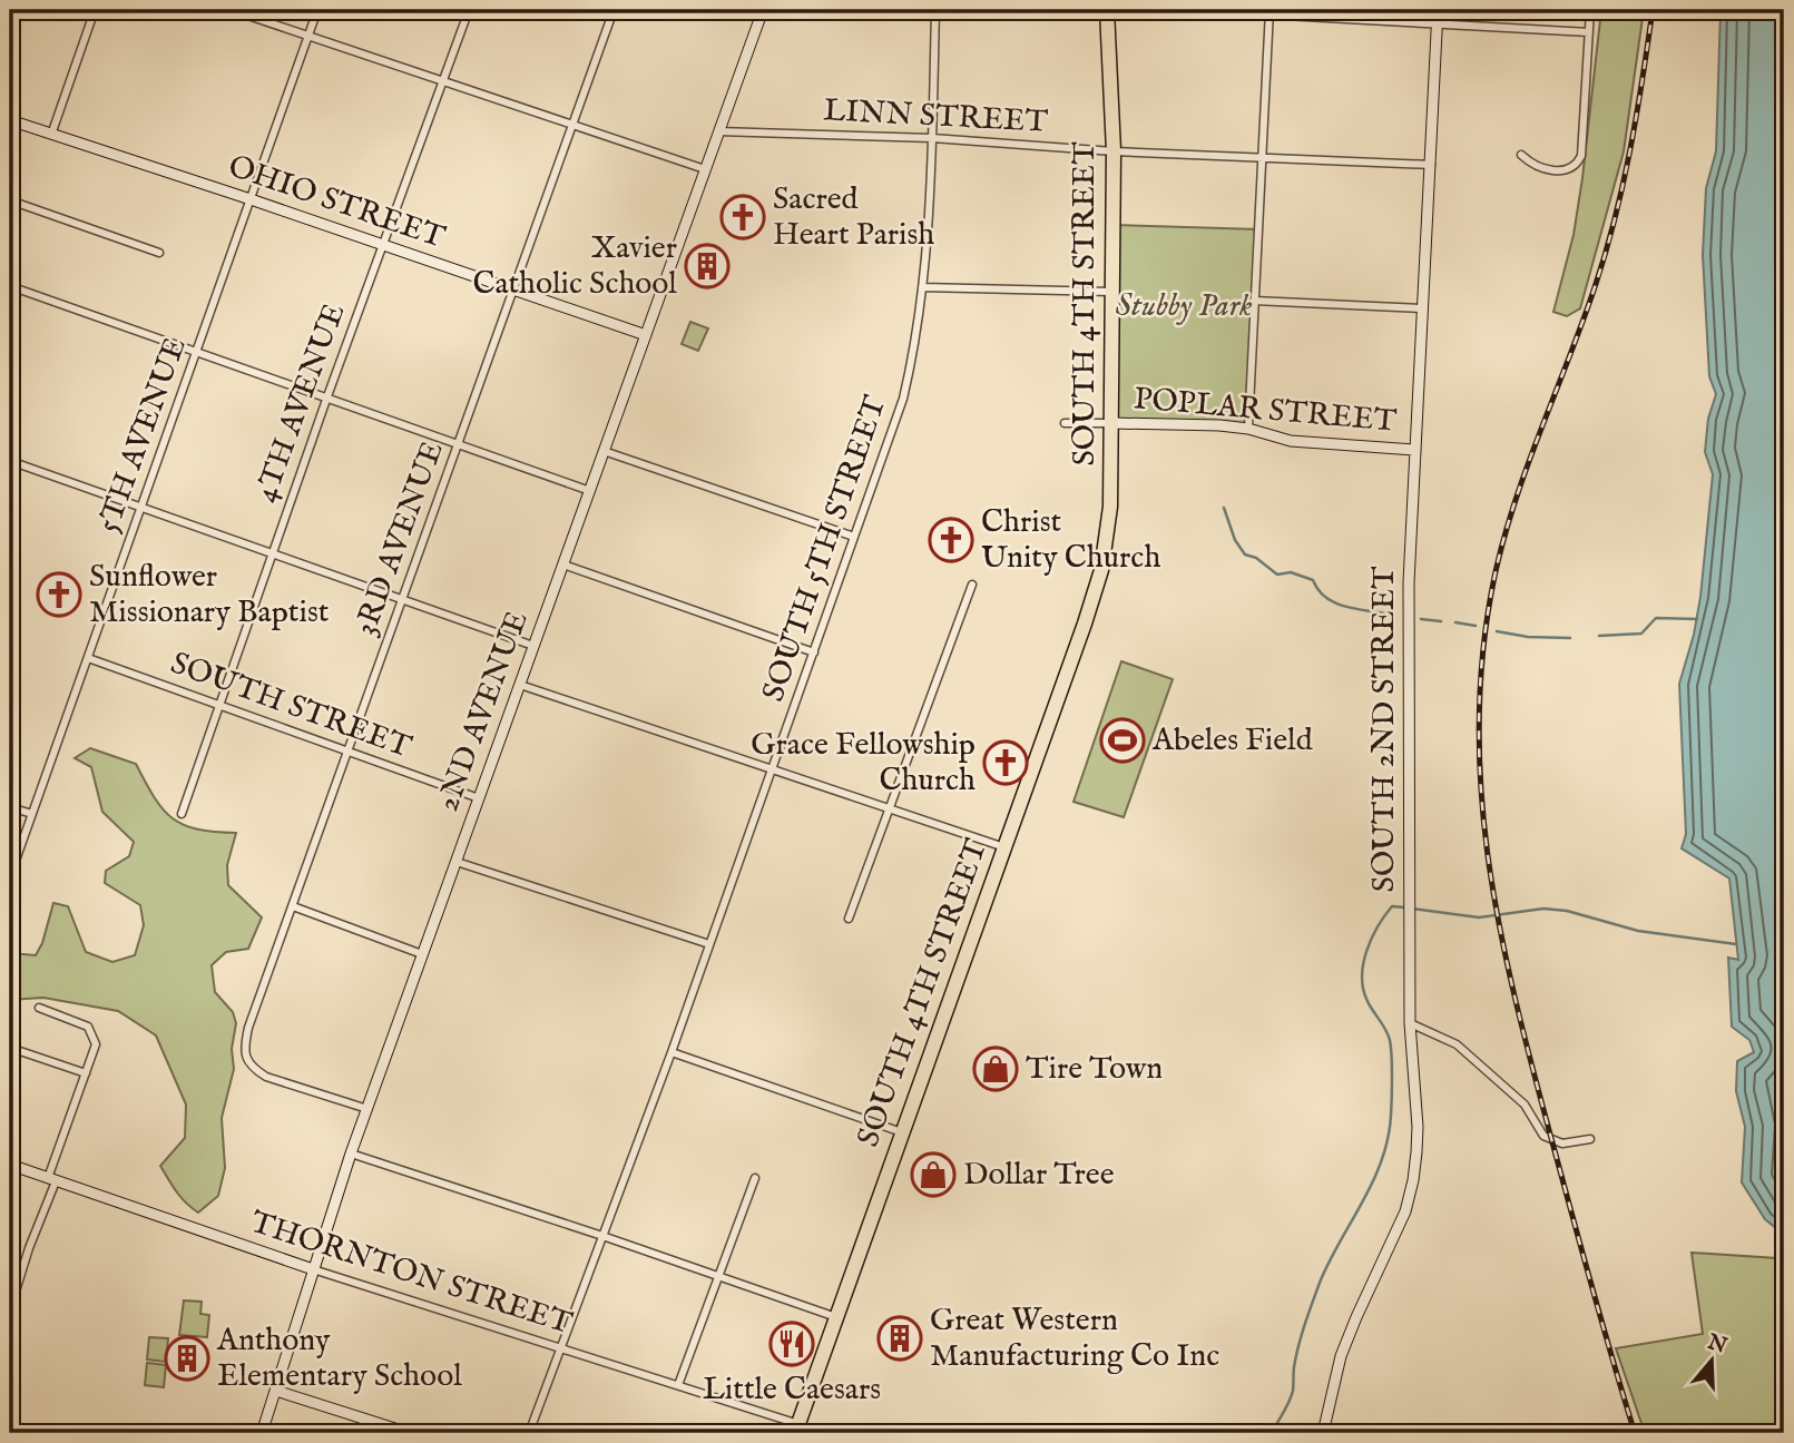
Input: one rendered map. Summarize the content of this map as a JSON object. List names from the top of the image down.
{
  "streets": {
    "highway": ["SOUTH 4TH STREET"],
    "street": [
      "LINN STREET",
      "OHIO STREET",
      "4TH AVENUE",
      "POPLAR STREET",
      "5TH AVENUE",
      "3RD AVENUE",
      "SOUTH 5TH STREET",
      "SOUTH STREET",
      "2ND AVENUE",
      "SOUTH 2ND STREET",
      "THORNTON STREET"
    ]
  },
  "crossings": [
    ["LINN STREET", "SOUTH 4TH STREET"],
    ["LINN STREET", "SOUTH 5TH STREET"],
    ["LINN STREET", "2ND AVENUE"],
    ["LINN STREET", "SOUTH 2ND STREET"],
    ["OHIO STREET", "4TH AVENUE"],
    ["OHIO STREET", "5TH AVENUE"],
    ["OHIO STREET", "3RD AVENUE"],
    ["OHIO STREET", "2ND AVENUE"],
    ["SOUTH 4TH STREET", "POPLAR STREET"],
    ["SOUTH 4TH STREET", "THORNTON STREET"],
    ["4TH AVENUE", "SOUTH STREET"],
    ["POPLAR STREET", "SOUTH 2ND STREET"],
    ["5TH AVENUE", "SOUTH STREET"],
    ["3RD AVENUE", "SOUTH STREET"],
    ["3RD AVENUE", "2ND AVENUE"],
    ["SOUTH 5TH STREET", "THORNTON STREET"],
    ["SOUTH STREET", "2ND AVENUE"],
    ["2ND AVENUE", "THORNTON STREET"]
  ],
  "parks": ["Stubby Park"],
  "places": {
    "church": [
      "Sacred Heart Parish",
      "Christ Unity Church",
      "Sunflower Missionary Baptist",
      "Grace Fellowship Church"
    ],
    "building": ["Xavier Catholic School", "Great Western Manufacturing Co Inc", "Anthony Elementary School"],
    "sports": ["Abeles Field"],
    "shop": ["Tire Town", "Dollar Tree"],
    "restaurant": ["Little Caesars"]
  },
  "north": "top"
}
